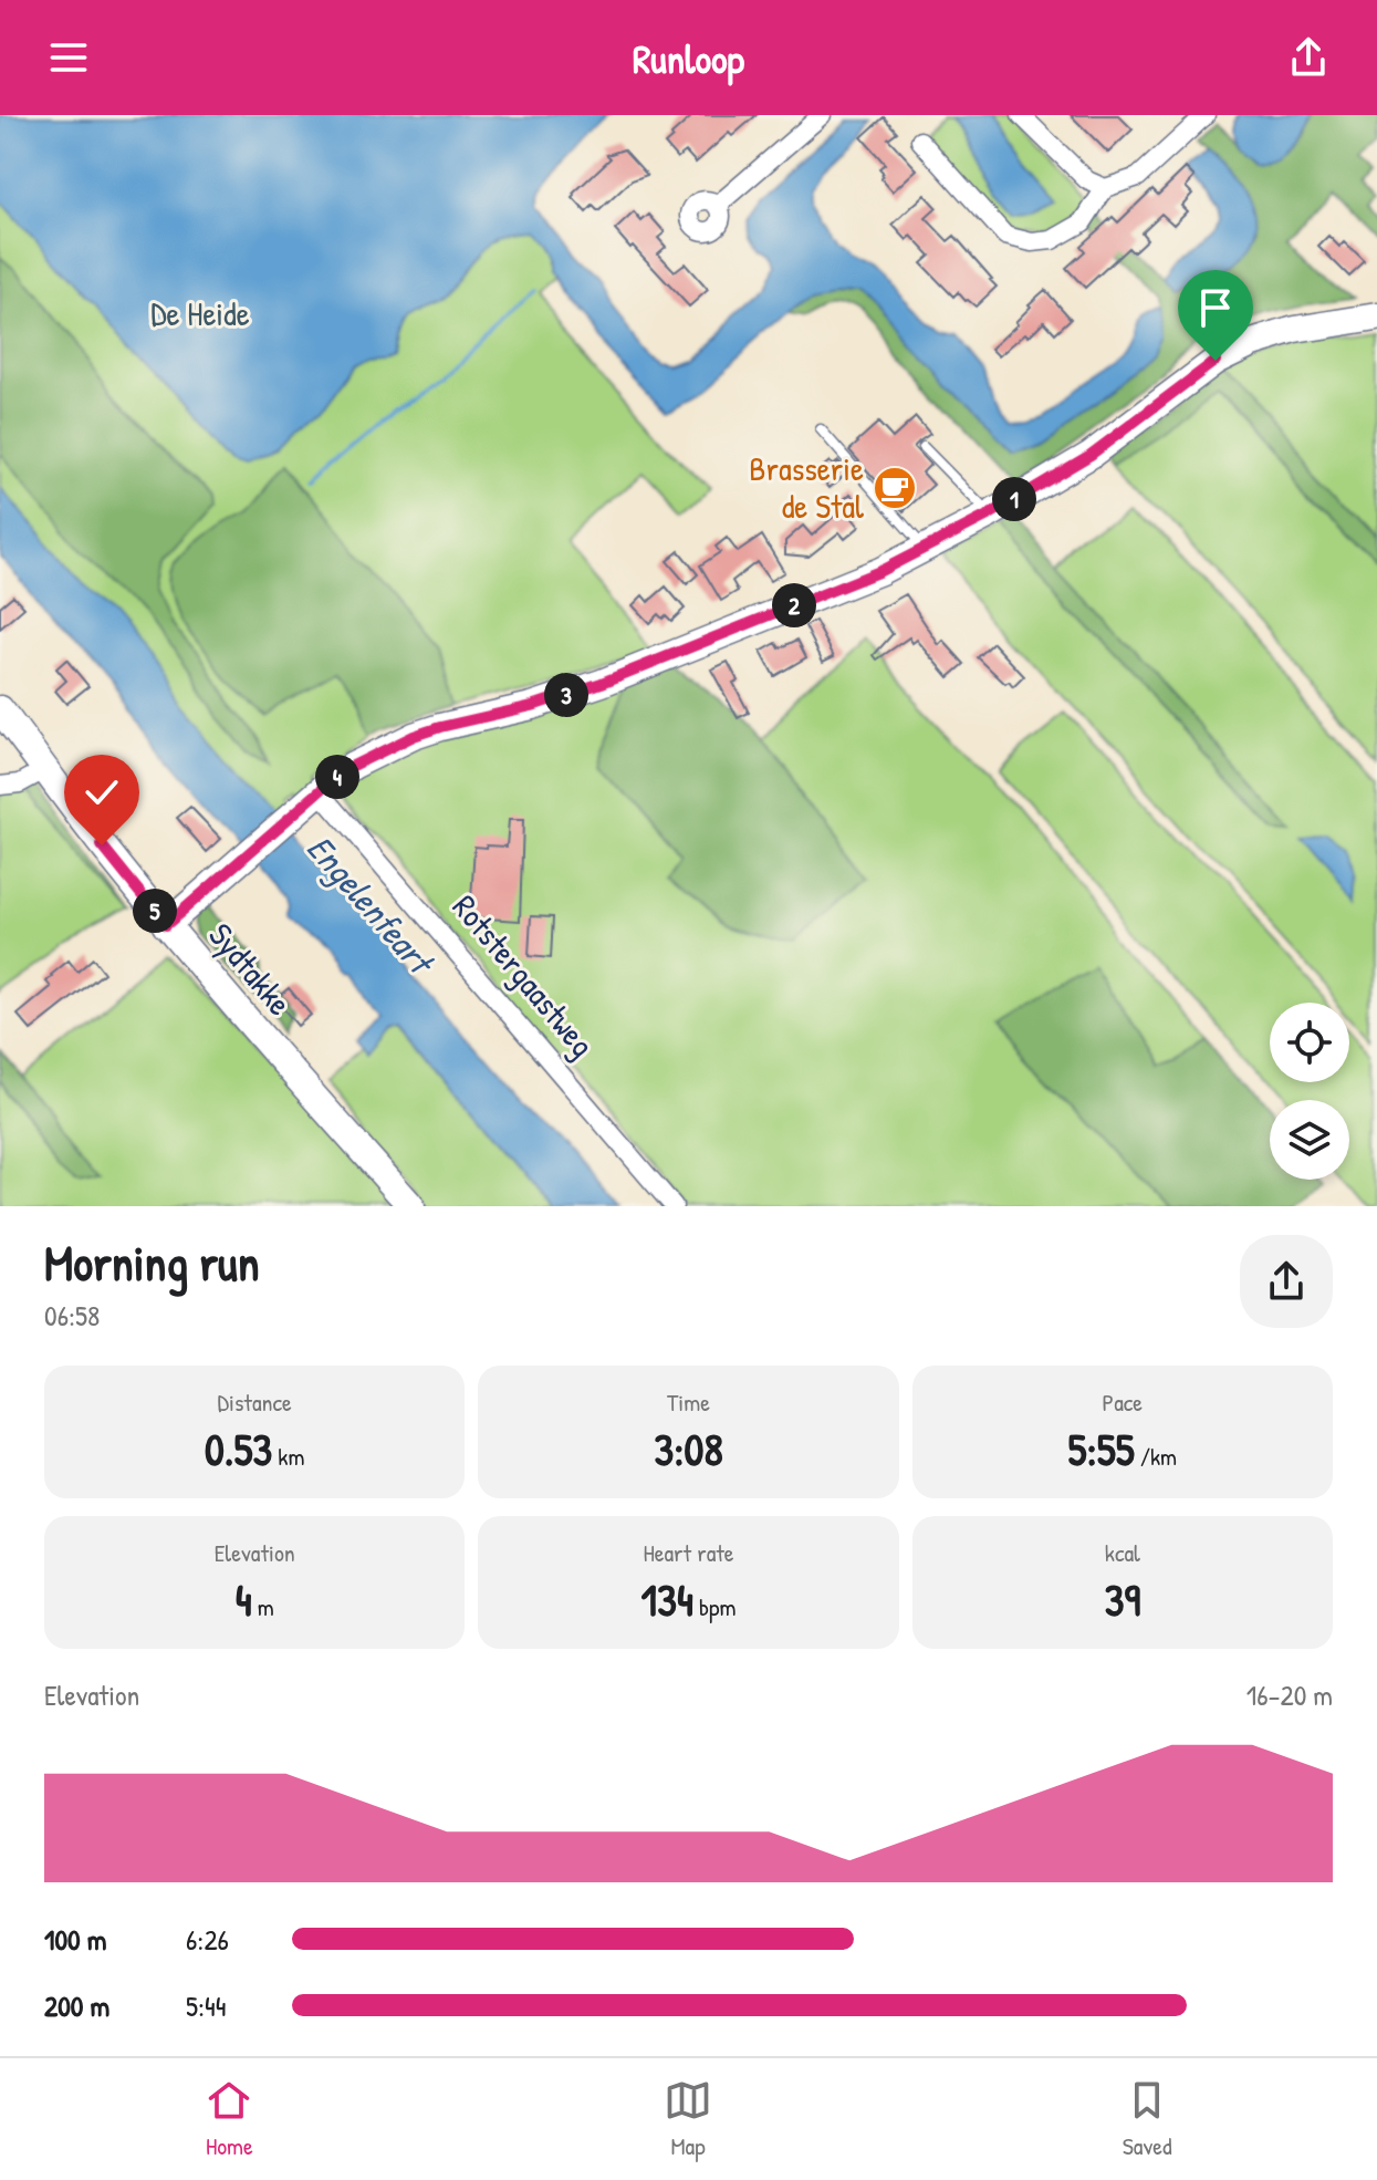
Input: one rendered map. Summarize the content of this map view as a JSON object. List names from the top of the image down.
{
  "streets": {
    "street": ["Sydtakke", "Rotstergaastweg"]
  },
  "water": ["Engelenfeart"],
  "parks": ["De Heide"],
  "places": {
    "cafe": ["Brasserie de Stal"]
  },
  "page": {
    "header": "Runloop",
    "pins": [
      "1",
      "2",
      "3",
      "4",
      "5"
    ],
    "heading": ["Morning run", "06:58"],
    "stats": [
      ["Distance", "0.53 km"],
      ["Time", "3:08"],
      ["Pace", "5:55 /km"],
      ["Elevation", "4 m"],
      ["Heart rate", "134 bpm"],
      ["kcal", "39"]
    ],
    "chart": ["Elevation", "16–20 m"],
    "list": [
      {
        "name": "100 m",
        "note": "6:26"
      },
      {
        "name": "200 m",
        "note": "5:44"
      }
    ],
    "tabs": ["Home", "Map", "Saved"]
  }
}
